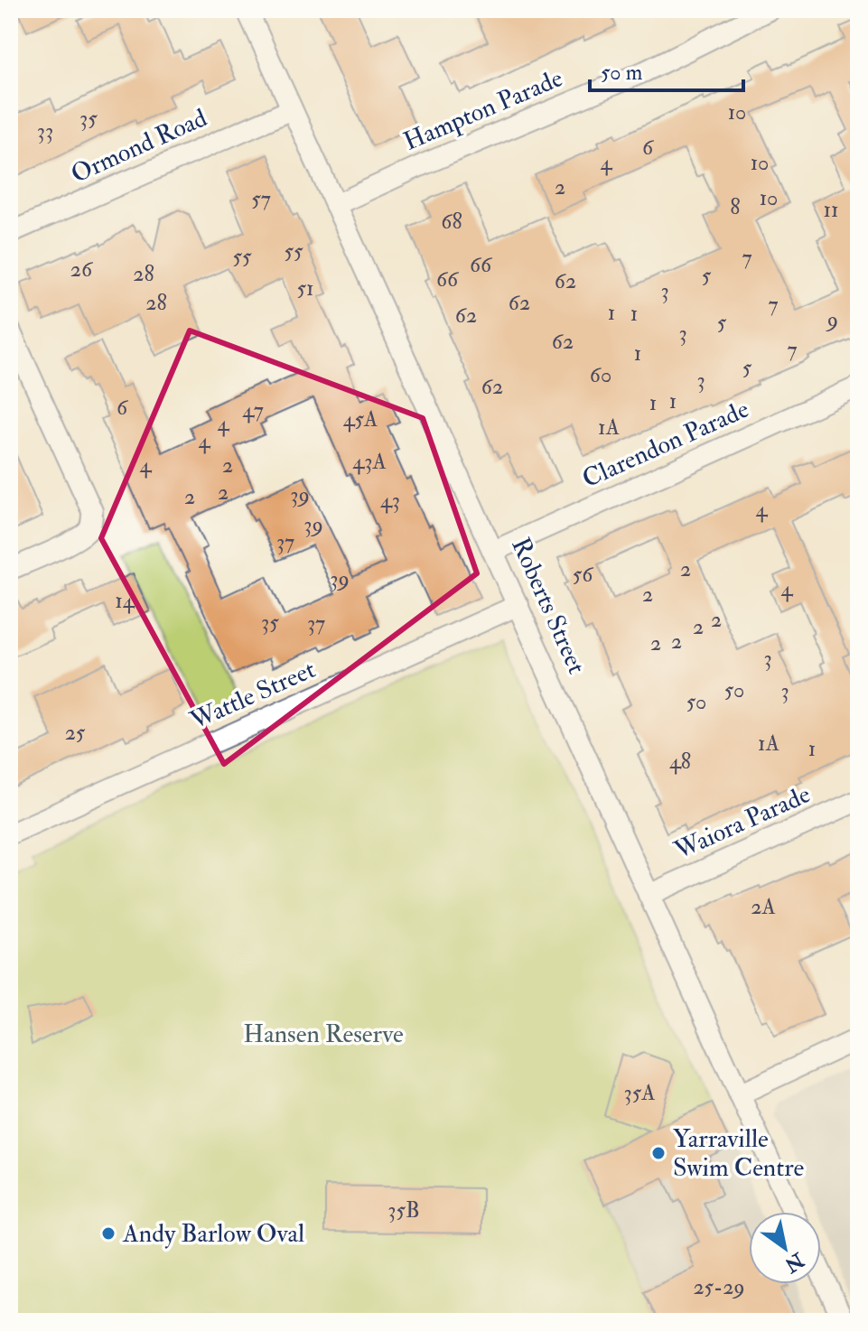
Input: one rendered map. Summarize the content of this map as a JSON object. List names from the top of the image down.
{
  "streets": {
    "street": [
      "Hampton Parade",
      "Ormond Road",
      "Clarendon Parade",
      "Roberts Street",
      "Wattle Street",
      "Waiora Parade"
    ]
  },
  "crossings": [
    ["Hampton Parade", "Roberts Street"],
    ["Ormond Road", "Roberts Street"],
    ["Clarendon Parade", "Roberts Street"],
    ["Roberts Street", "Wattle Street"],
    ["Roberts Street", "Waiora Parade"]
  ],
  "parks": ["Hansen Reserve"],
  "places": ["Yarraville Swim Centre", "Andy Barlow Oval"],
  "house_numbers": [
    "10",
    "35",
    "33",
    "6",
    "4",
    "10",
    "2",
    "10",
    "57",
    "8",
    "11",
    "68",
    "55",
    "55",
    "7",
    "66",
    "26",
    "28",
    "5",
    "66",
    "62",
    "51",
    "3",
    "28",
    "62",
    "7",
    "1",
    "1",
    "62",
    "9",
    "5",
    "3",
    "62",
    "7",
    "1",
    "5",
    "60",
    "3",
    "62",
    "1",
    "1",
    "6",
    "47",
    "45A",
    "4",
    "1A",
    "4",
    "43A",
    "4",
    "2",
    "2",
    "39",
    "2",
    "43",
    "4",
    "39",
    "37",
    "2",
    "56",
    "39",
    "4",
    "2",
    "14",
    "2",
    "35",
    "37",
    "2",
    "2",
    "2",
    "3",
    "50",
    "3",
    "50",
    "25",
    "1A",
    "1",
    "48",
    "2A",
    "35A",
    "35B",
    "25-29"
  ],
  "scale_bar": "50 m",
  "north": "bottom right"
}
